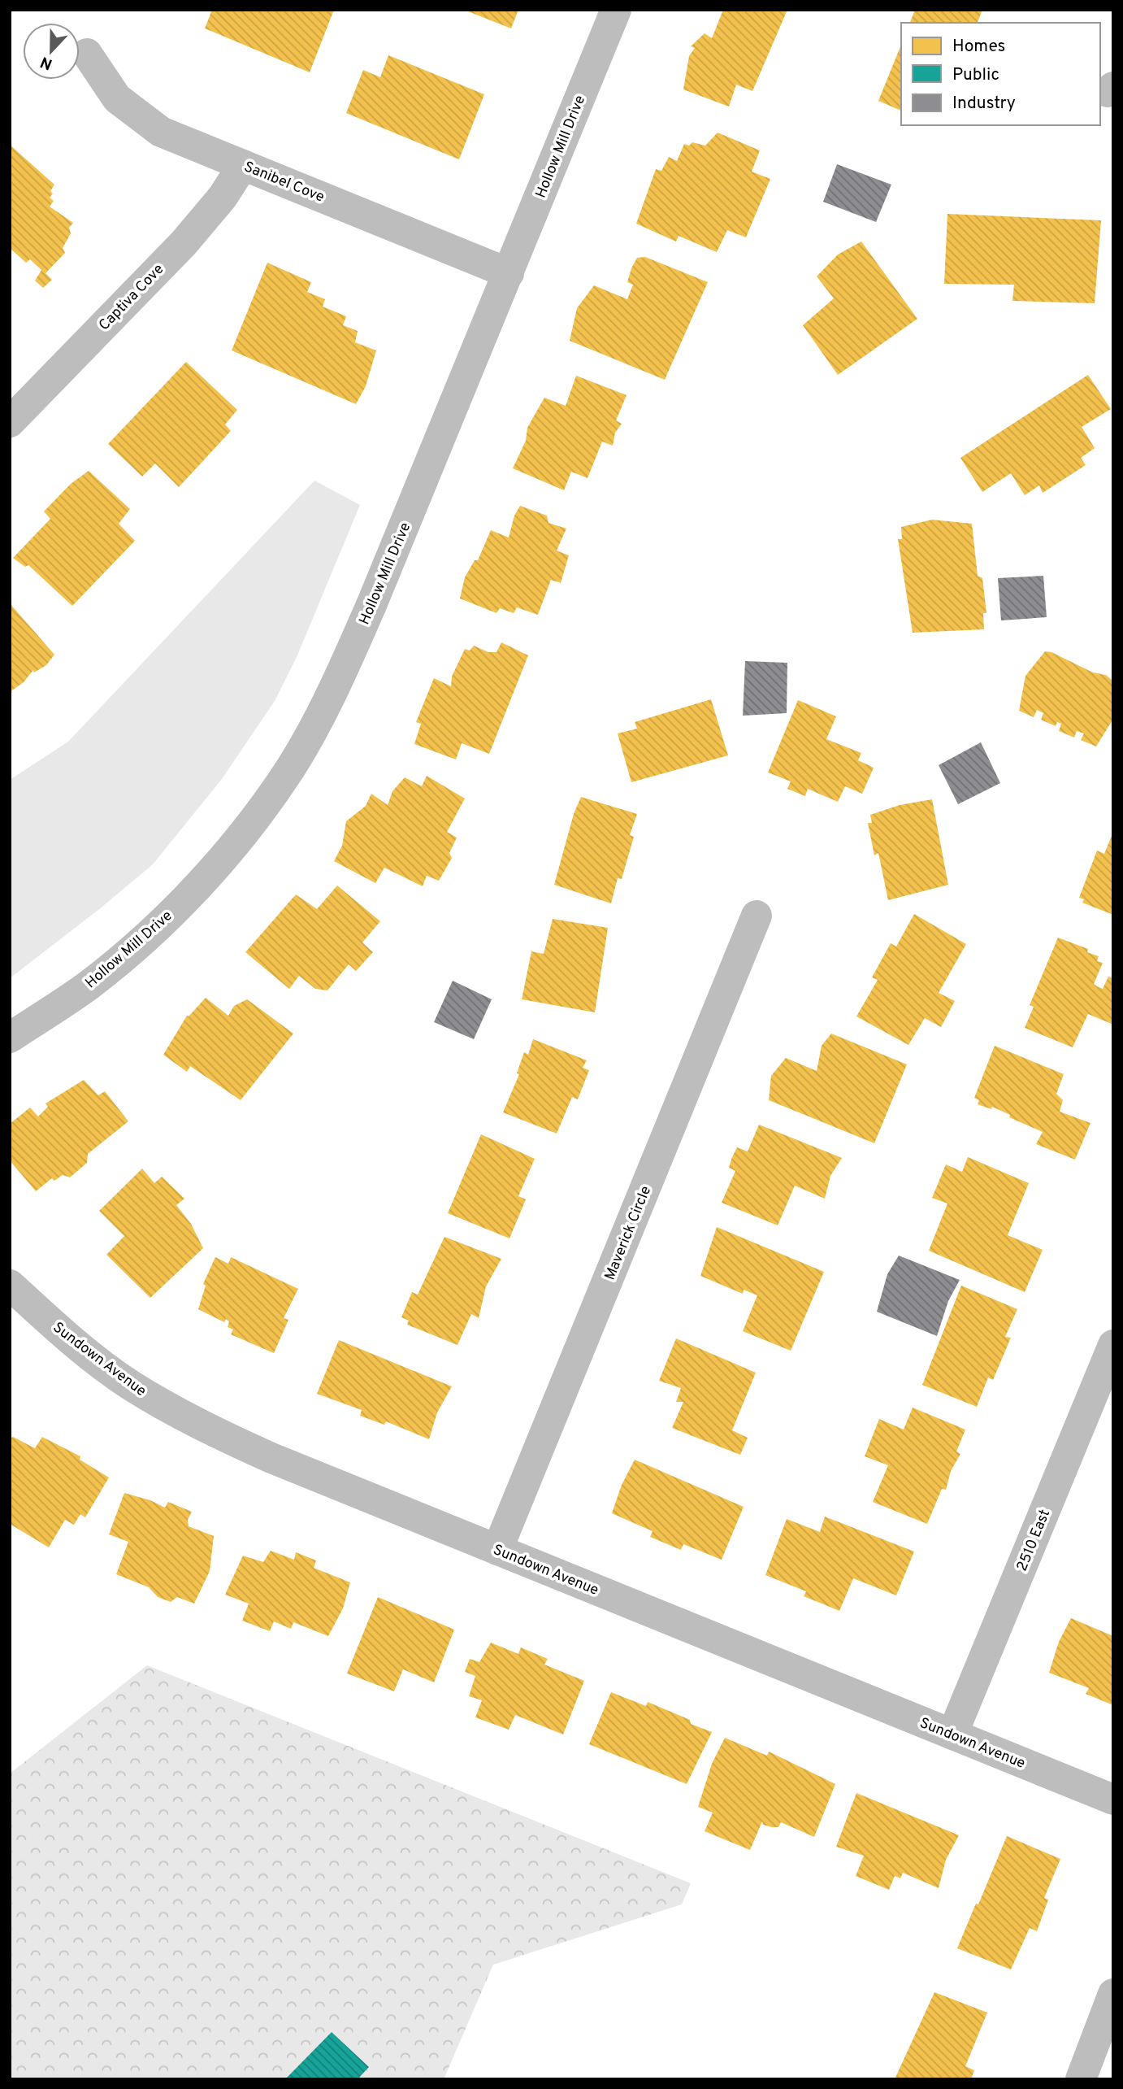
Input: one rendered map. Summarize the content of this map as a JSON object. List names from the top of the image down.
{
  "streets": {
    "street": [
      "Hollow Mill Drive",
      "Sanibel Cove",
      "Captiva Cove",
      "Maverick Circle",
      "Sundown Avenue",
      "2510 East"
    ]
  },
  "crossings": [
    ["Hollow Mill Drive", "Sanibel Cove"],
    ["Sanibel Cove", "Captiva Cove"],
    ["Maverick Circle", "Sundown Avenue"],
    ["Sundown Avenue", "2510 East"]
  ],
  "legend": ["Homes", "Public", "Industry"],
  "north": "bottom"
}
